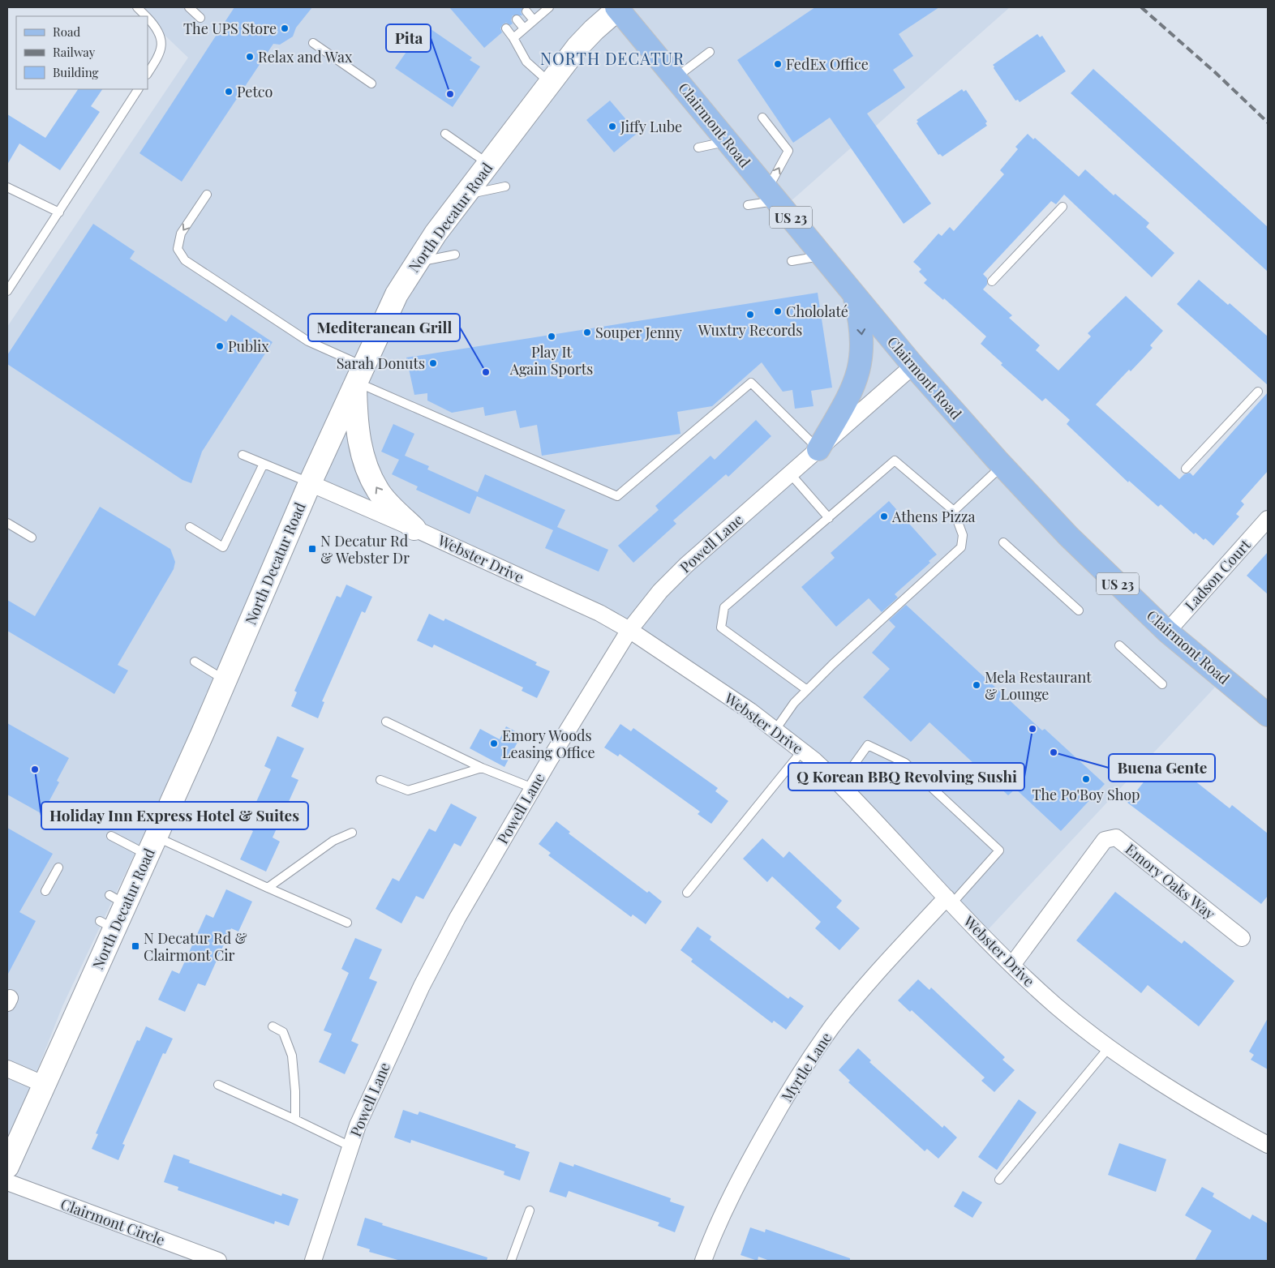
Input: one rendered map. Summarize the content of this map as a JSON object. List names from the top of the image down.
{
  "streets": {
    "main road": ["Clairmont Road", "North Decatur Road", "US 23"],
    "street": [
      "Powell Lane",
      "Webster Drive",
      "Ladson Court",
      "Emory Oaks Way",
      "Myrtle Lane",
      "Clairmont Circle"
    ]
  },
  "crossings": [
    ["Clairmont Road", "North Decatur Road"],
    ["Clairmont Road", "Powell Lane"],
    ["Clairmont Road", "Ladson Court"],
    ["North Decatur Road", "Webster Drive"],
    ["Powell Lane", "Webster Drive"],
    ["Webster Drive", "Emory Oaks Way"],
    ["Webster Drive", "Myrtle Lane"]
  ],
  "districts": ["NORTH DECATUR"],
  "places": {
    "other": [
      "The UPS Store",
      "Relax and Wax",
      "FedEx Office",
      "Petco",
      "Pita",
      "Jiffy Lube",
      "Chololaté",
      "Wuxtry Records",
      "Souper Jenny",
      "Play It Again Sports",
      "Publix",
      "Sarah Donuts",
      "Mediteranean Grill",
      "Athens Pizza",
      "Mela Restaurant & Lounge",
      "Q Korean BBQ Revolving Sushi",
      "Emory Woods Leasing Office",
      "Buena Gente",
      "Holiday Inn Express Hotel & Suites",
      "The Po'Boy Shop"
    ],
    "transit": ["N Decatur Rd & Webster Dr", "N Decatur Rd & Clairmont Cir"]
  },
  "legend": ["Road", "Railway", "Building"]
}
